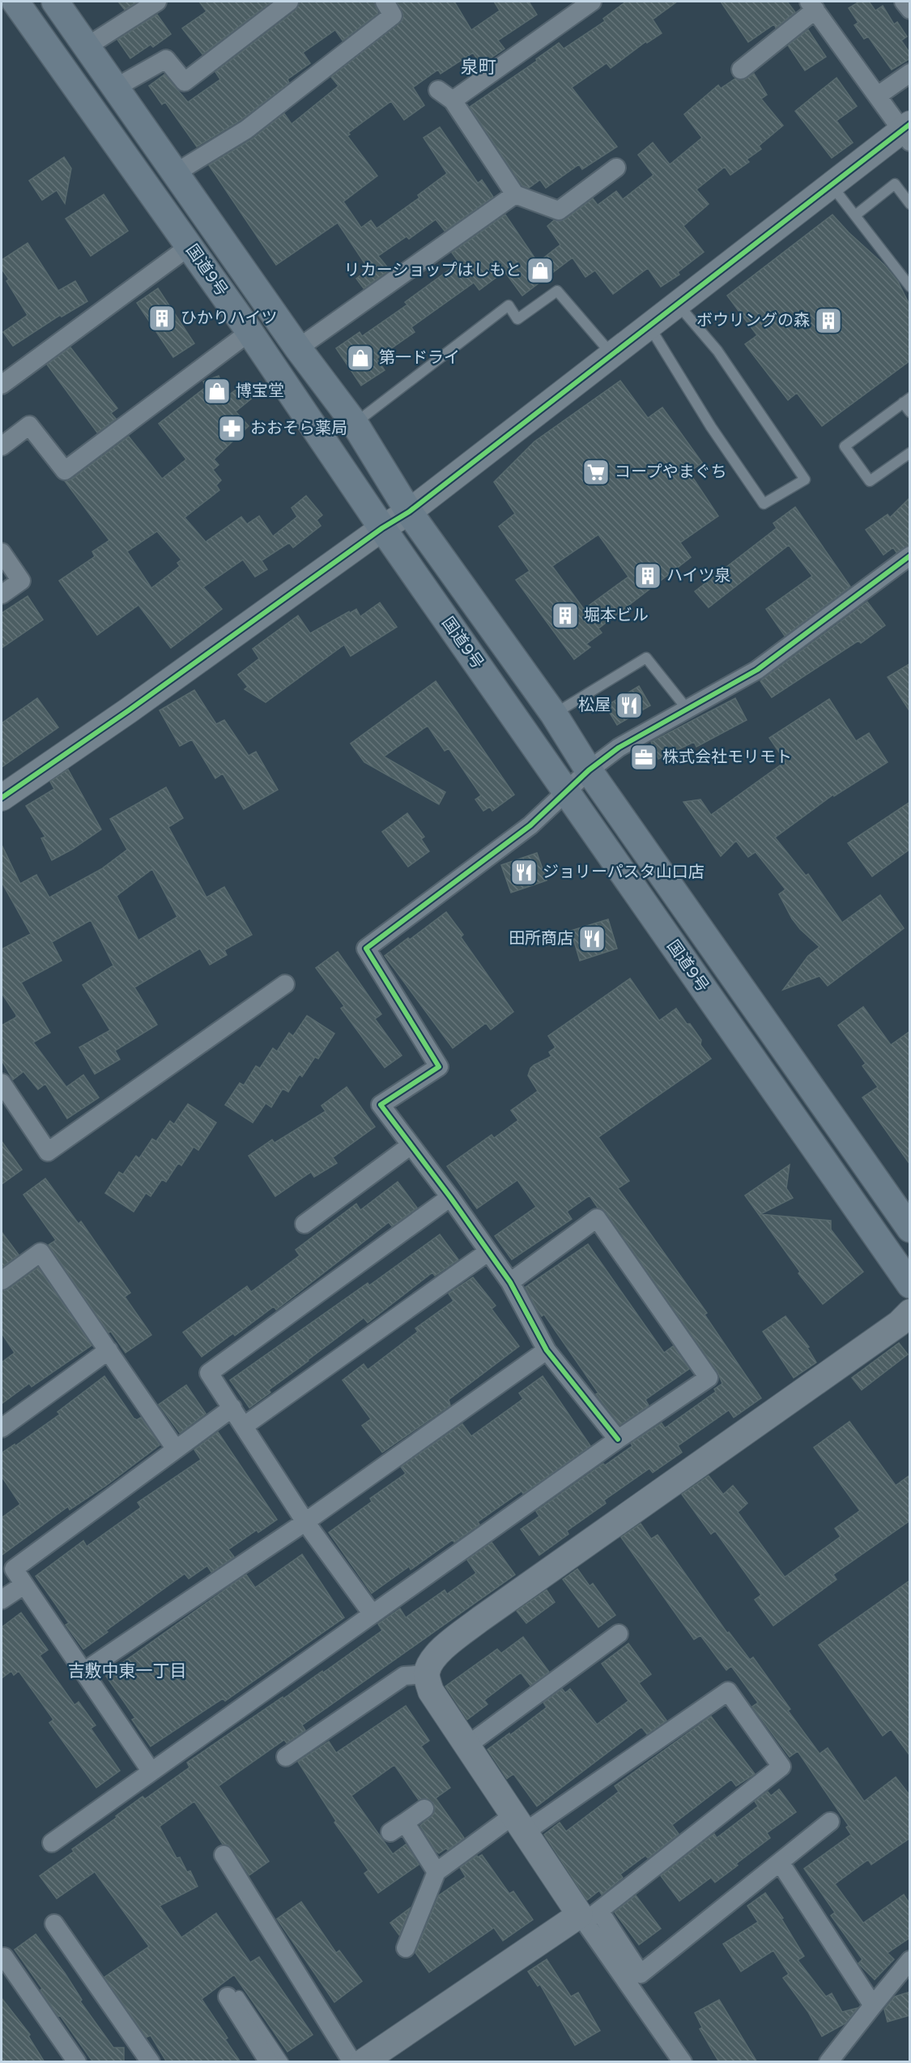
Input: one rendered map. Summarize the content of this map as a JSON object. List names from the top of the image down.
{
  "streets": {
    "highway": ["国道9号"]
  },
  "districts": ["泉町", "吉敷中東一丁目"],
  "places": {
    "shop": ["リカーショップはしもと", "第一ドライ", "博宝堂"],
    "building": [
      "ひかりハイツ",
      "ボウリングの森",
      "ハイツ泉",
      "堀本ビル"
    ],
    "pharmacy": ["おおそら薬局"],
    "supermarket": ["コープやまぐち"],
    "restaurant": ["松屋", "ジョリーパスタ山口店", "田所商店"],
    "office": ["株式会社モリモト"]
  }
}
